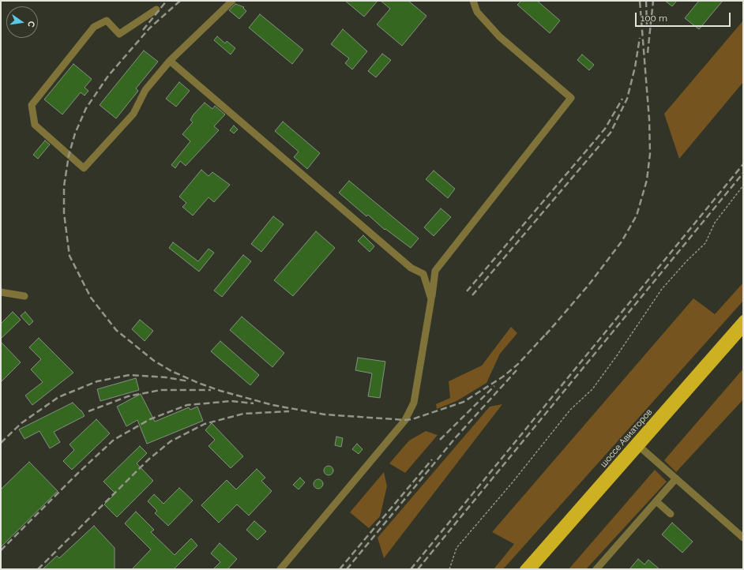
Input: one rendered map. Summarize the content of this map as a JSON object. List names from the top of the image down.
{
  "streets": {
    "main road": ["шоссе Авиаторов"]
  },
  "scale_bar": "100 m",
  "north": "right"
}
